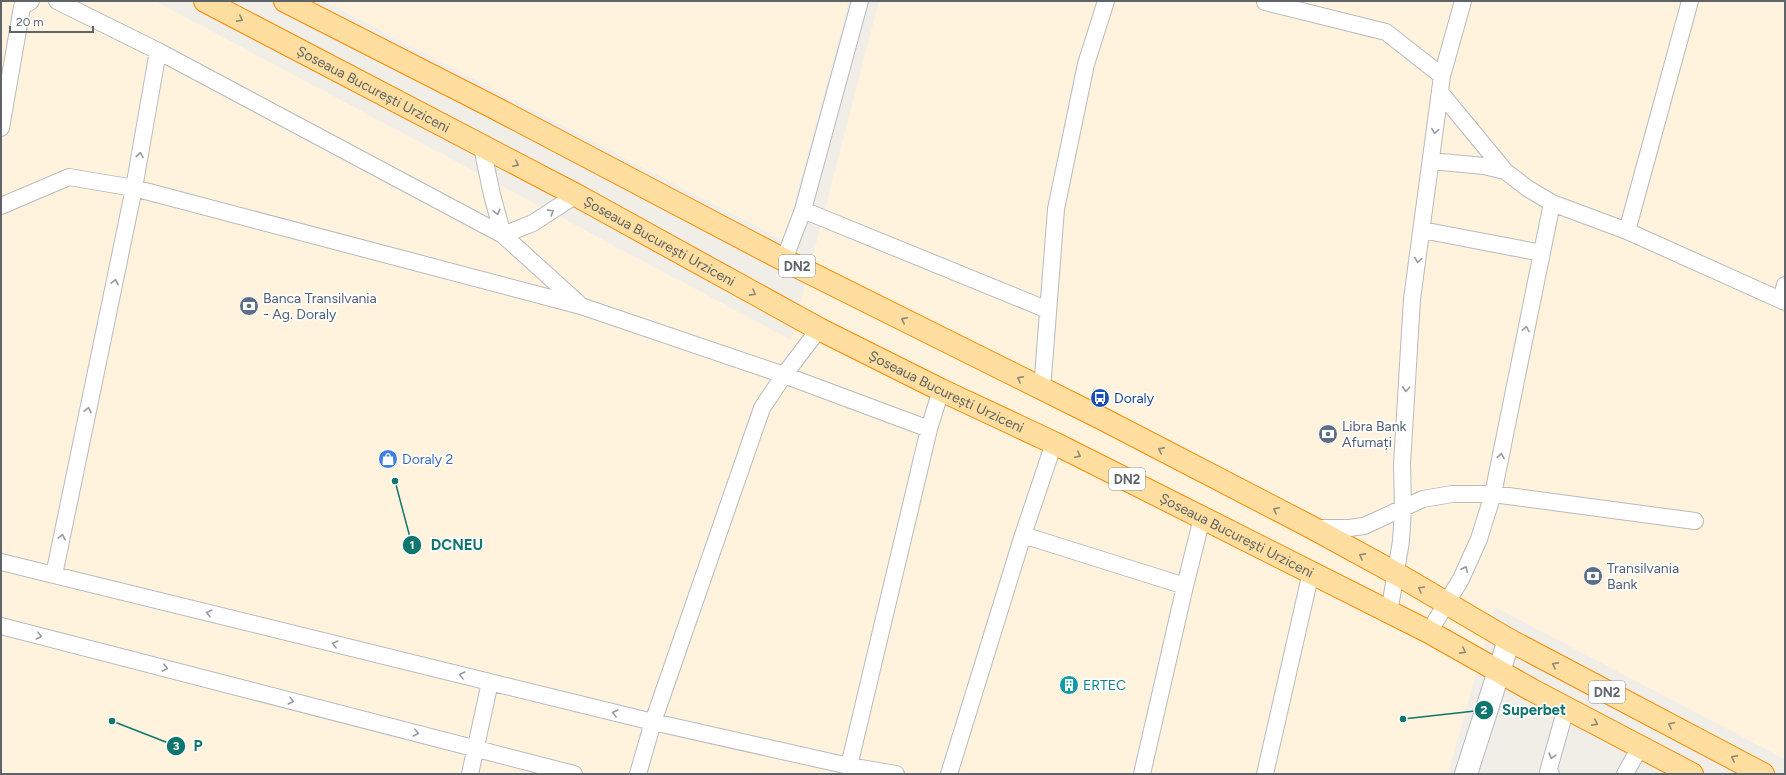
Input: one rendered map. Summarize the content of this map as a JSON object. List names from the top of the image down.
{
  "streets": {
    "highway": ["Șoseaua București Urziceni", "DN2"]
  },
  "places": {
    "bank": ["Banca Transilvania - Ag. Doraly", "Libra Bank Afumați", "Transilvania Bank"],
    "bus stop": ["Doraly"],
    "shop": ["Doraly 2"],
    "other": ["DCNEU", "Superbet", "P"],
    "building": ["ERTEC"]
  },
  "scale_bar": "20 m"
}
